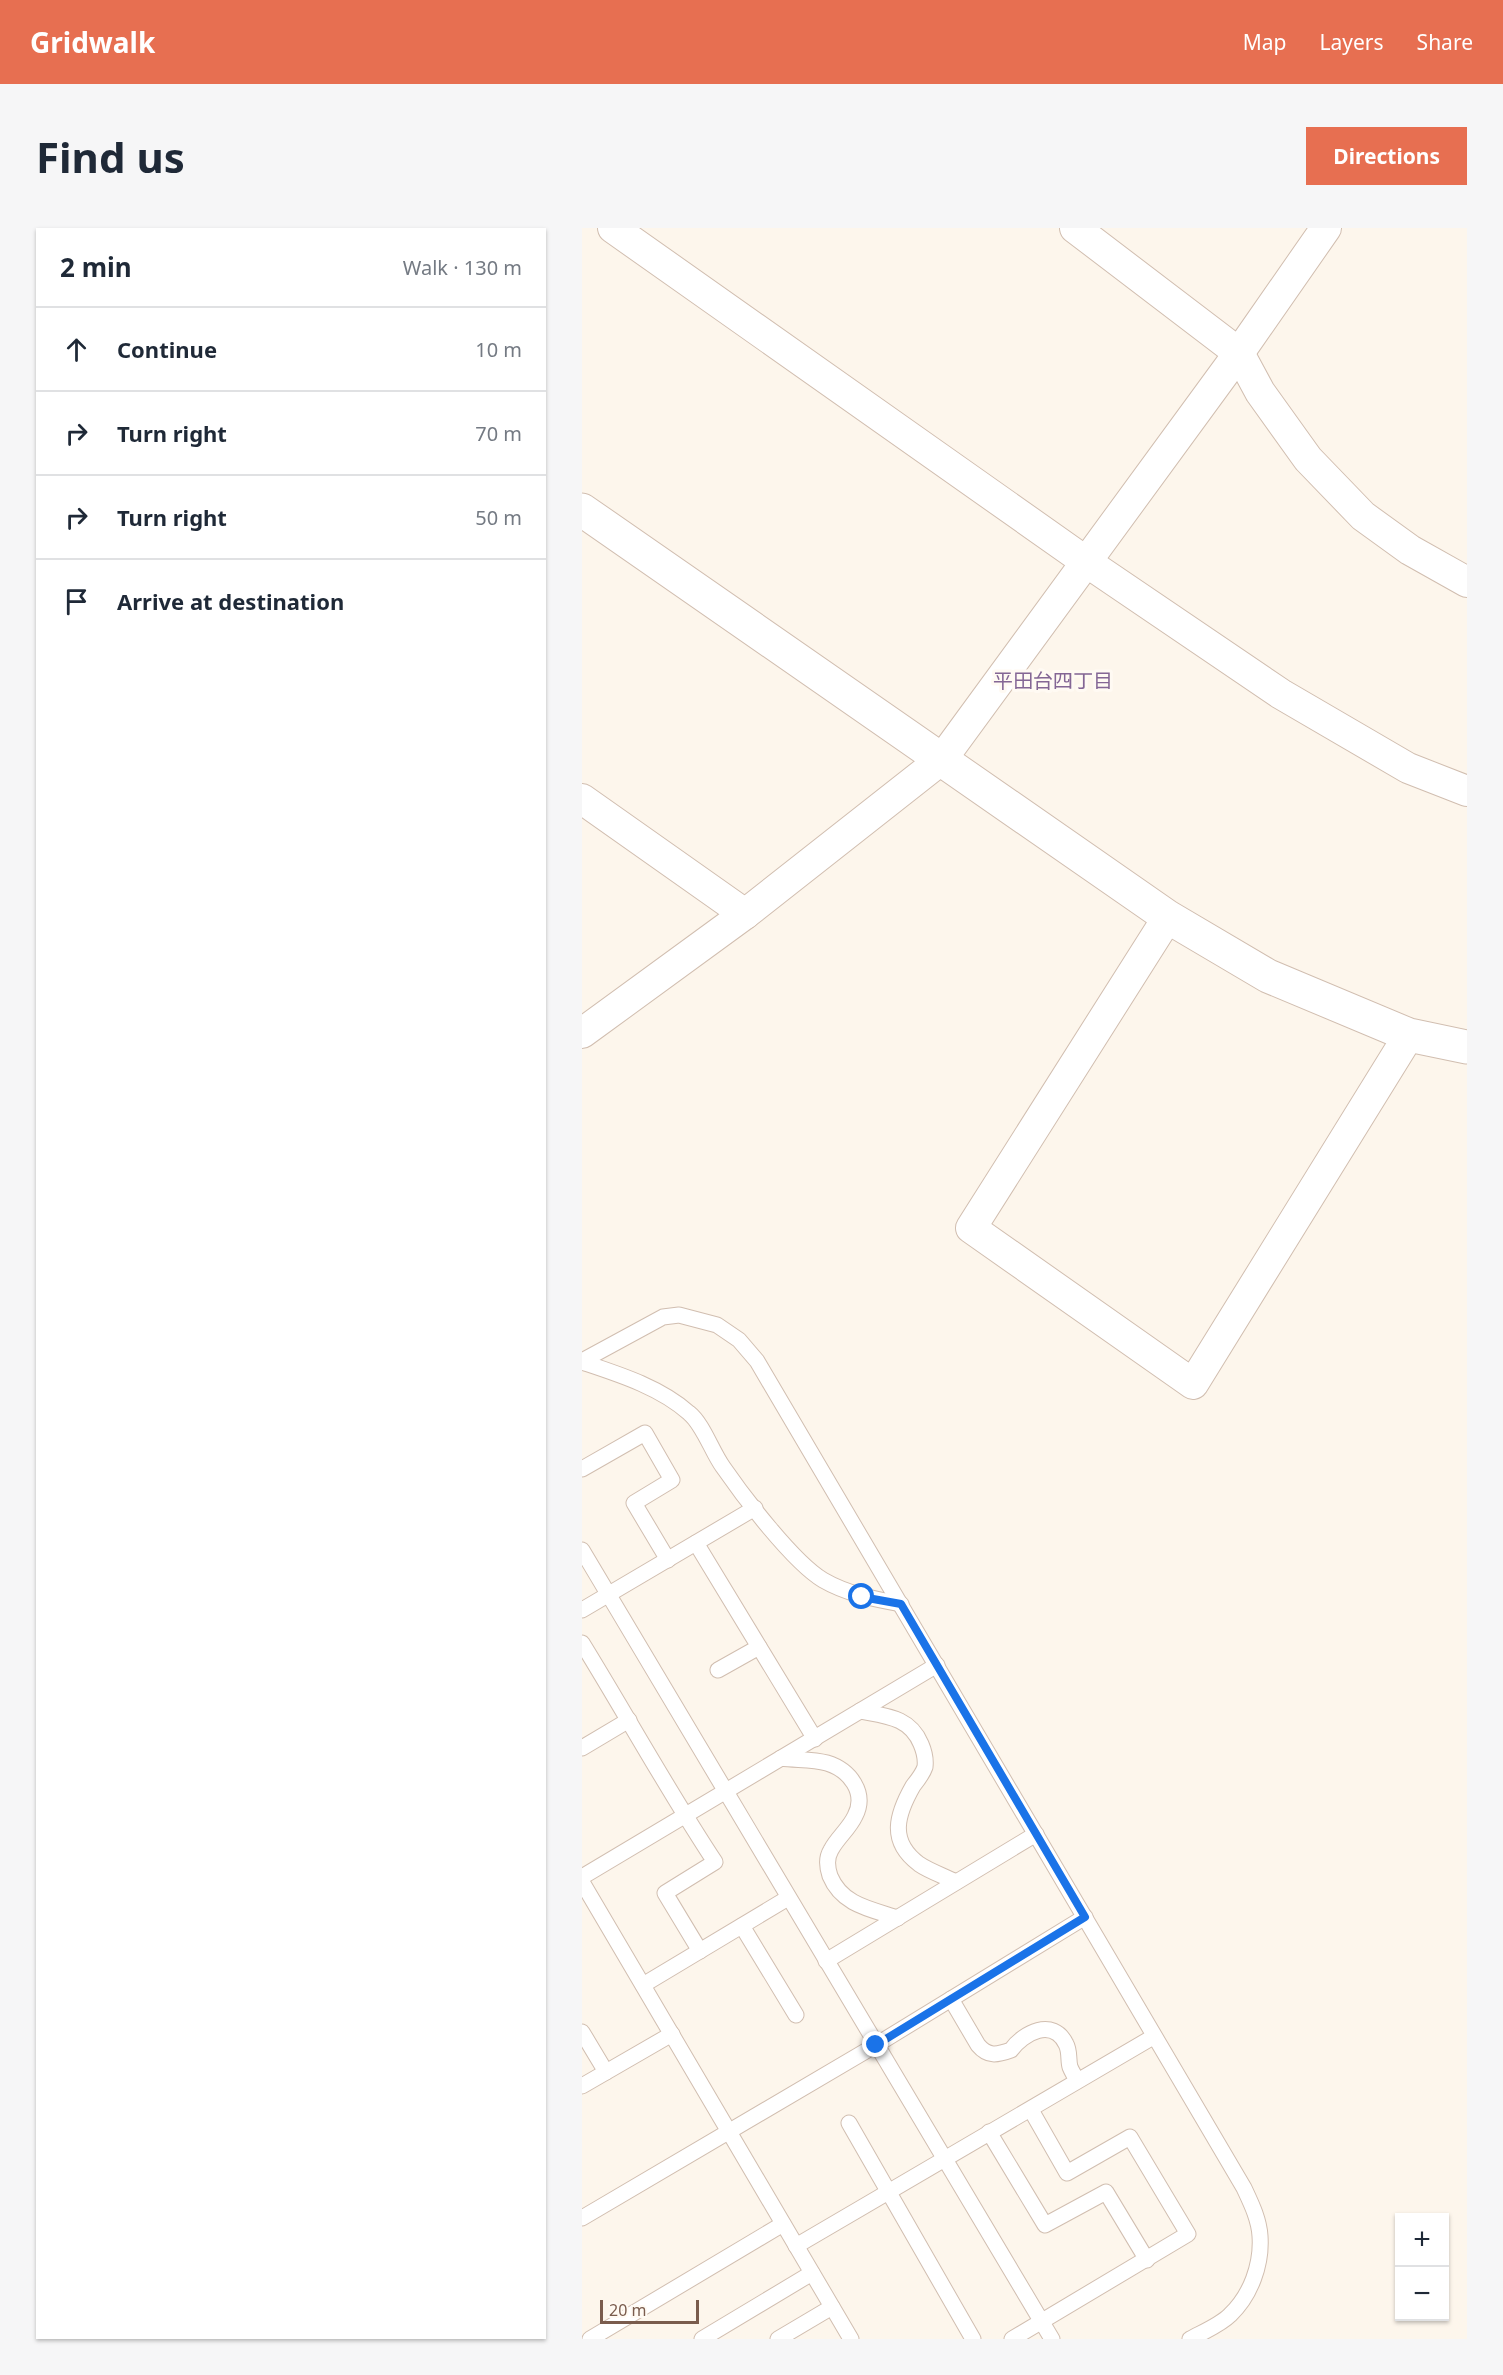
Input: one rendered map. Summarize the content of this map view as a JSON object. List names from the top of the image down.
{
  "districts": ["平田台四丁目"],
  "scale_bar": "20 m",
  "page": {
    "header": "Gridwalk",
    "nav": ["Map", "Layers", "Share"],
    "buttons": "Directions",
    "title": "Find us",
    "heading": ["2 min", "Walk · 130 m"],
    "list": [
      ["Continue", "10 m"],
      ["Turn right", "70 m"],
      ["Turn right", "50 m"],
      "Arrive at destination"
    ],
    "map_buttons": ["+", "−"],
    "scale": "20 m"
  }
}
